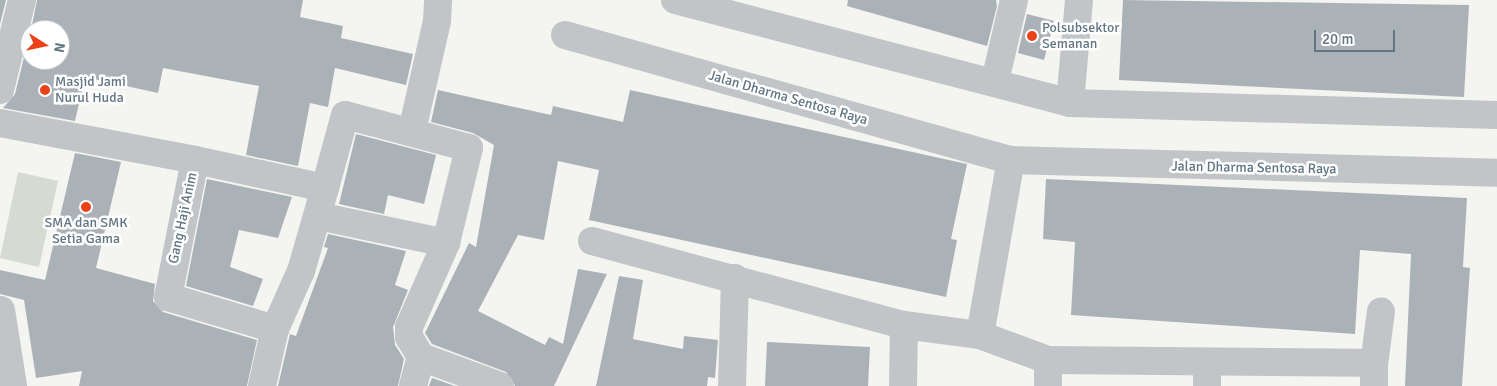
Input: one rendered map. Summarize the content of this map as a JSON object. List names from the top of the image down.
{
  "streets": {
    "street": ["Jalan Dharma Sentosa Raya", "Gang Haji Anim"]
  },
  "places": ["Polsubsektor Semanan", "Masjid Jami Nurul Huda", "SMA dan SMK Setia Gama"],
  "scale_bar": "20 m",
  "north": "right"
}
